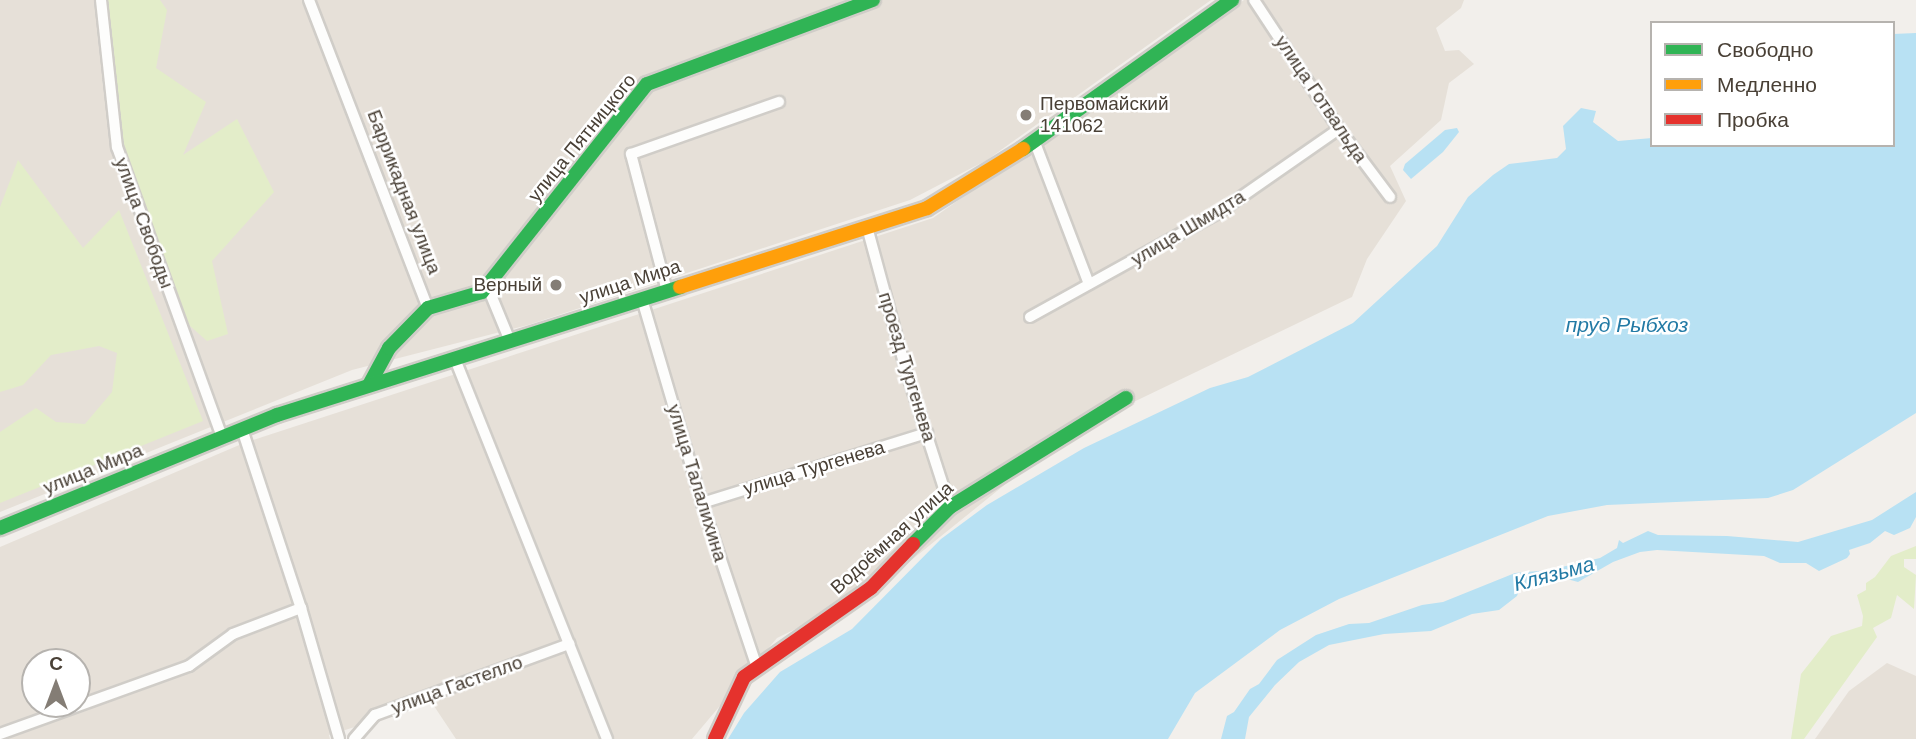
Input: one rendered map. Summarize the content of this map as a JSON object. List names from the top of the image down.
{
  "streets": {
    "street": [
      "улица Готвальда",
      "улица Пятницкого",
      "Баррикадная улица",
      "улица Свободы",
      "улица Шмидта",
      "улица Мира",
      "проезд Тургенева",
      "улица Тургенева",
      "улица Талалихина",
      "Водоёмная улица",
      "улица Гастелло"
    ]
  },
  "crossings": [
    ["улица Готвальда", "улица Шмидта"],
    ["улица Пятницкого", "Баррикадная улица"],
    ["улица Свободы", "улица Мира"],
    ["улица Мира", "проезд Тургенева"],
    ["улица Мира", "улица Талалихина"],
    ["проезд Тургенева", "улица Тургенева"],
    ["проезд Тургенева", "Водоёмная улица"],
    ["улица Тургенева", "улица Талалихина"],
    ["улица Талалихина", "Водоёмная улица"]
  ],
  "water": ["пруд Рыбхоз", "Клязьма"],
  "places": ["Первомайский 141062", "Верный"],
  "legend": ["Свободно", "Медленно", "Пробка"],
  "north": "top"
}
